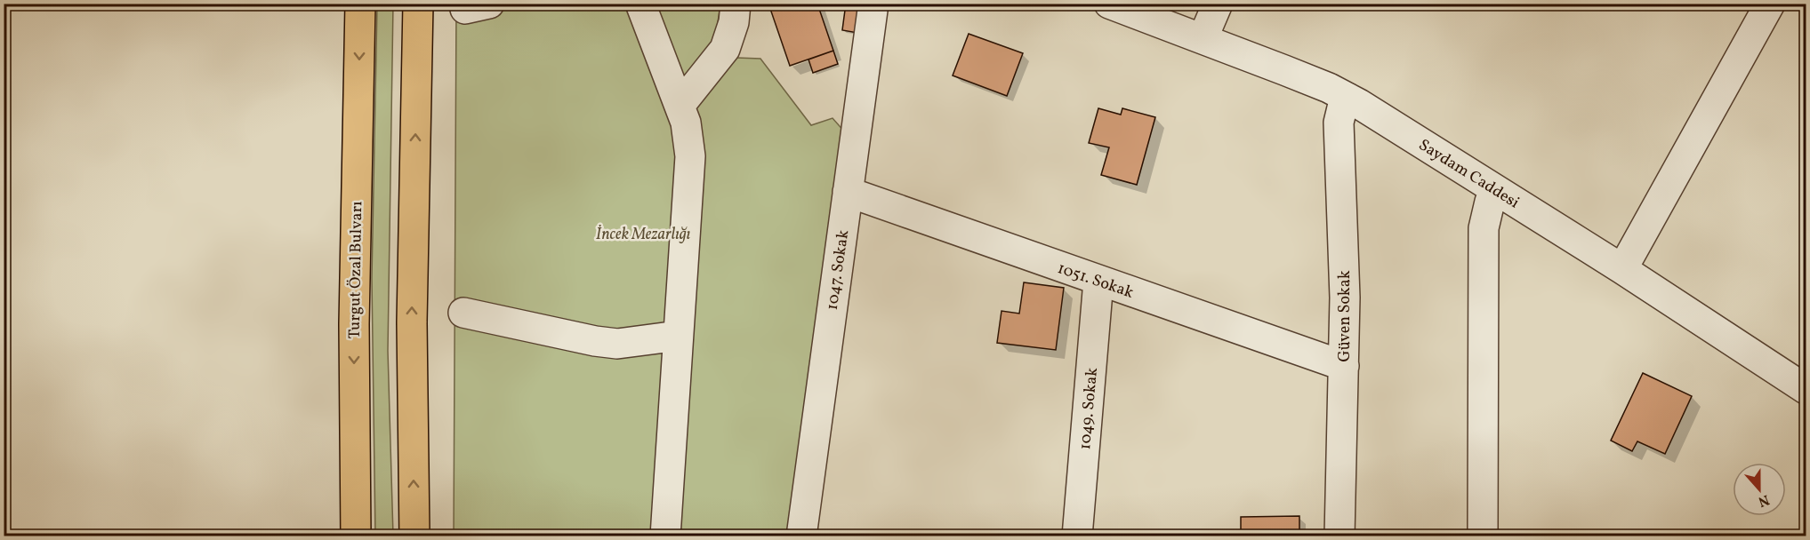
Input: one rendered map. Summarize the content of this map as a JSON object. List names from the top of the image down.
{
  "streets": {
    "main road": ["Turgut Özal Bulvarı"],
    "street": [
      "Saydam Caddesi",
      "1047. Sokak",
      "1051. Sokak",
      "Güven Sokak",
      "1049. Sokak"
    ]
  },
  "crossings": [
    ["Saydam Caddesi", "Güven Sokak"],
    ["1047. Sokak", "1051. Sokak"],
    ["1051. Sokak", "Güven Sokak"],
    ["1051. Sokak", "1049. Sokak"]
  ],
  "parks": ["İncek Mezarlığı"],
  "north": "bottom"
}
